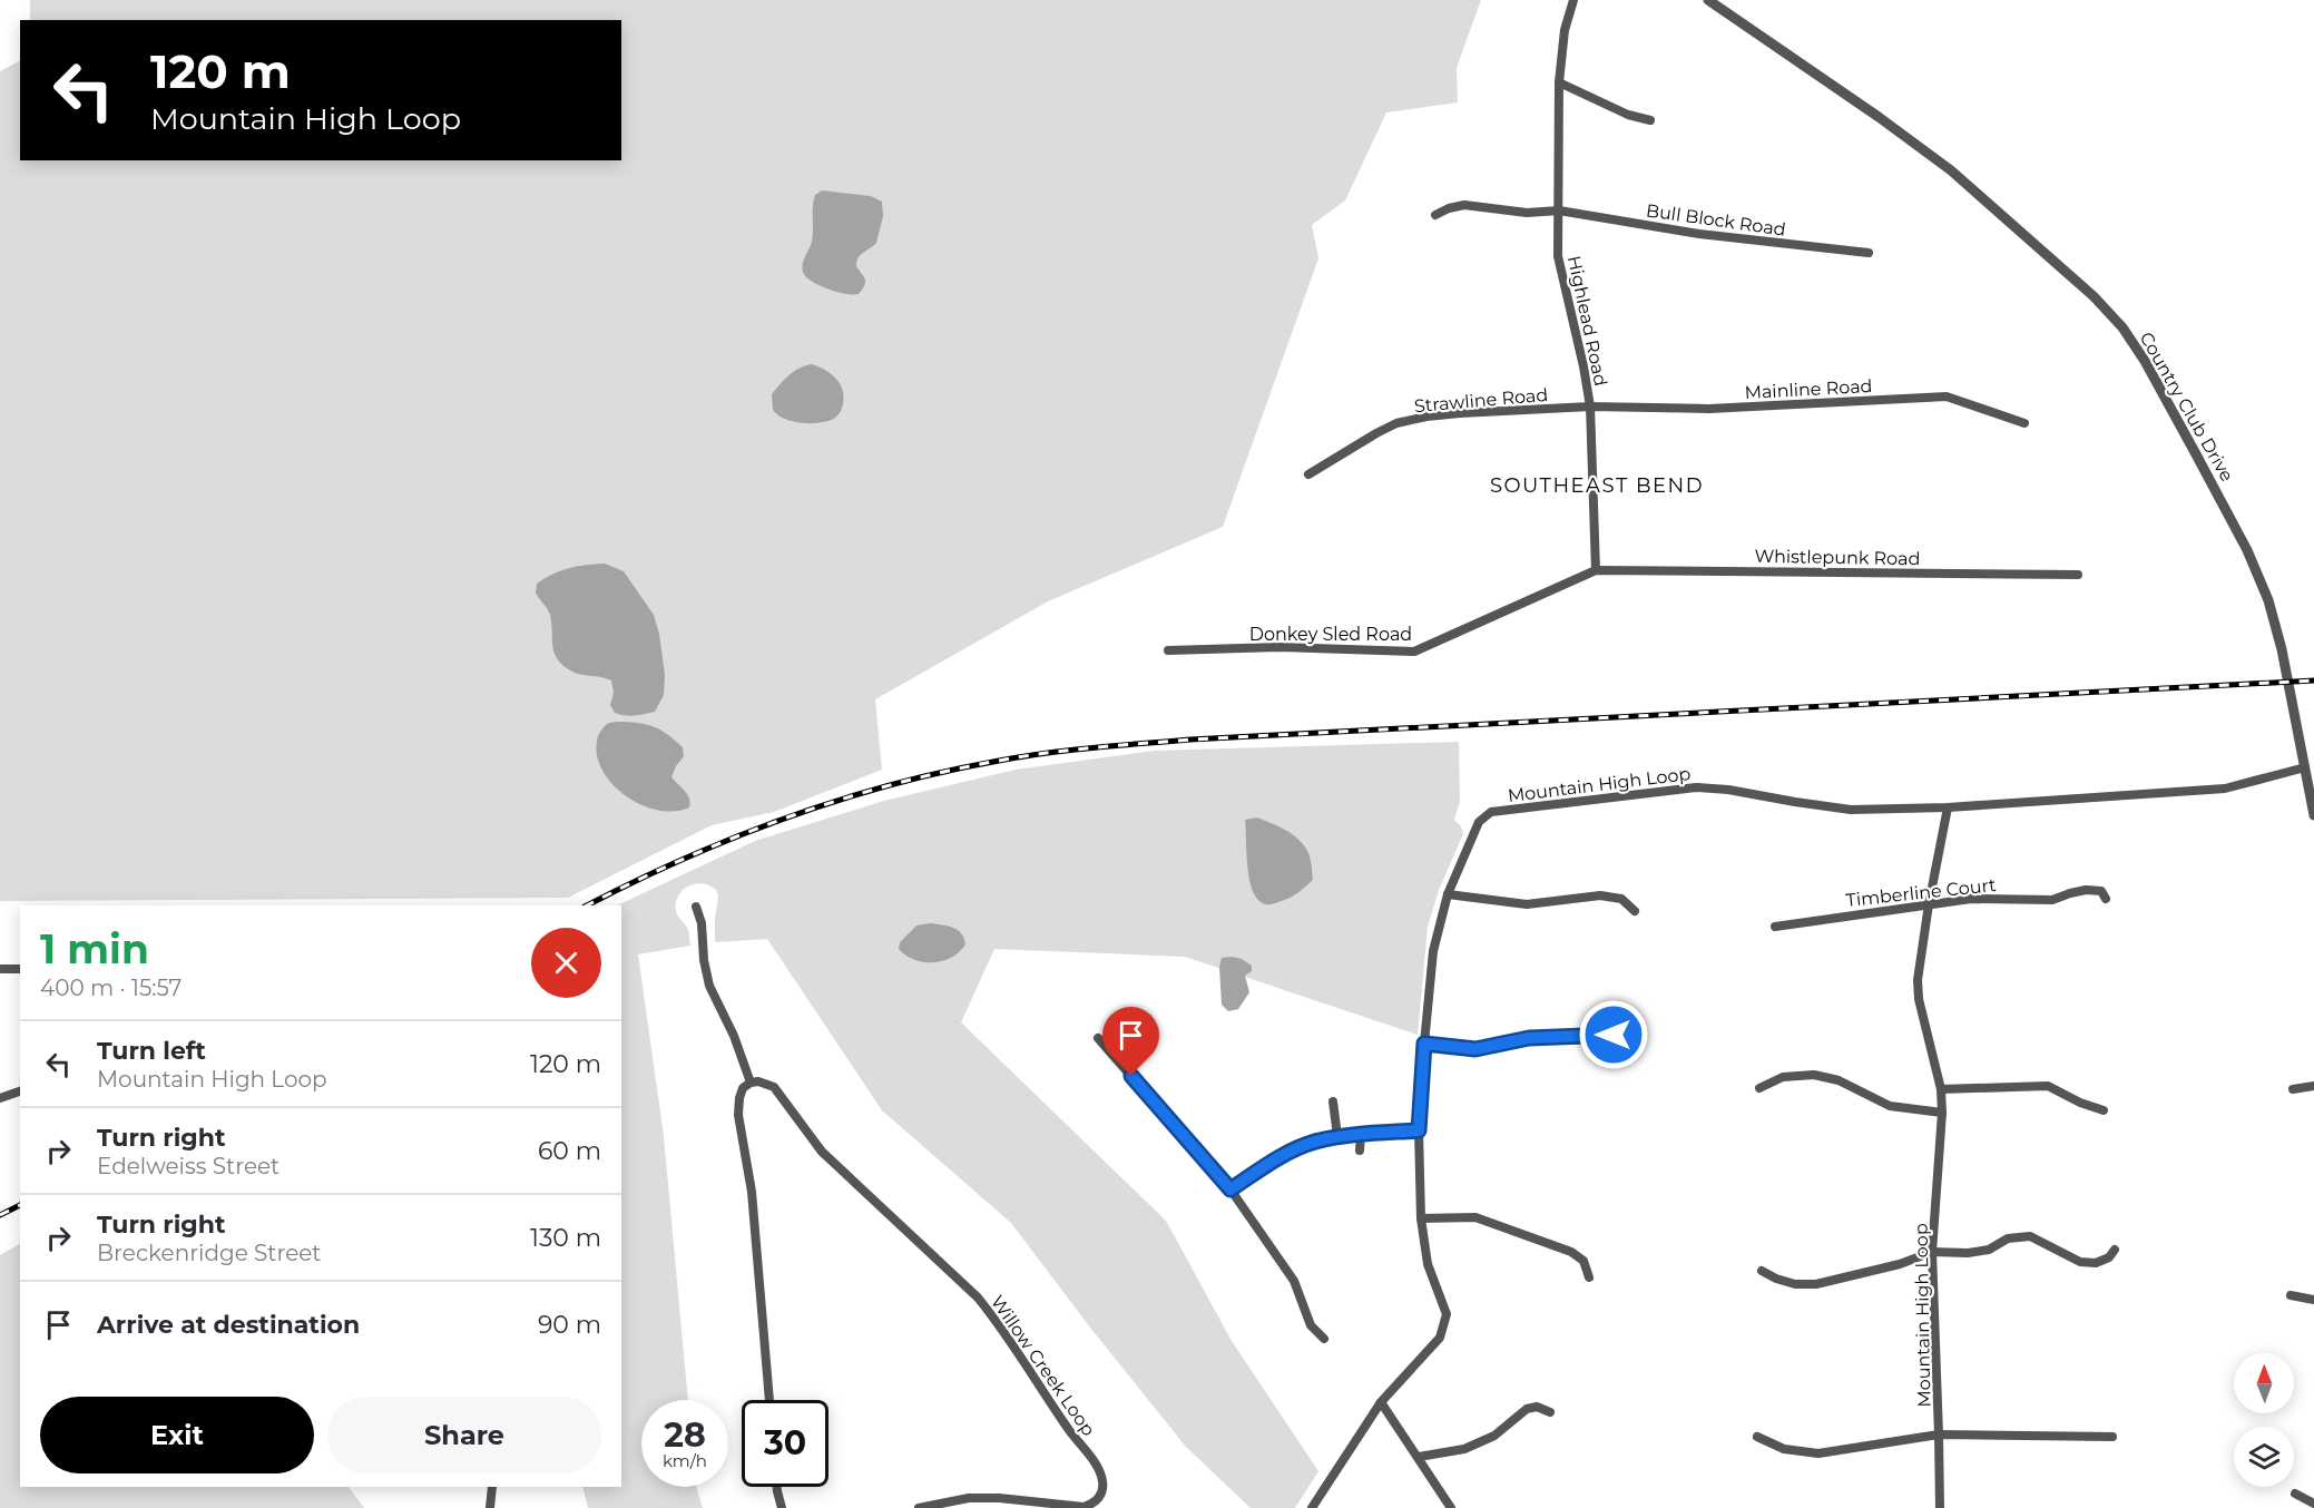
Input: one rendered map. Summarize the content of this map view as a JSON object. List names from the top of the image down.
{
  "streets": {
    "street": [
      "Bull Block Road",
      "Highlead Road",
      "Mainline Road",
      "Strawline Road",
      "Country Club Drive",
      "Whistlepunk Road",
      "Donkey Sled Road",
      "Mountain High Loop",
      "Timberline Court",
      "Willow Creek Loop"
    ]
  },
  "crossings": [
    ["Bull Block Road", "Highlead Road"],
    ["Highlead Road", "Mainline Road"],
    ["Highlead Road", "Strawline Road"],
    ["Highlead Road", "Whistlepunk Road"],
    ["Highlead Road", "Donkey Sled Road"],
    ["Mainline Road", "Strawline Road"],
    ["Country Club Drive", "Mountain High Loop"],
    ["Whistlepunk Road", "Donkey Sled Road"],
    ["Mountain High Loop", "Timberline Court"]
  ],
  "districts": ["SOUTHEAST BEND"],
  "north": "top",
  "page": {
    "turn": ["120 m", "Mountain High Loop"],
    "heading": ["1 min", "400 m · 15:57"],
    "list": [
      {
        "name": "Turn left",
        "note": "Mountain High Loop",
        "value": "120 m"
      },
      {
        "name": "Turn right",
        "note": "Edelweiss Street",
        "value": "60 m"
      },
      {
        "name": "Turn right",
        "note": "Breckenridge Street",
        "value": "130 m"
      },
      {
        "name": "Arrive at destination",
        "value": "90 m"
      }
    ],
    "buttons": ["Exit", "Share"],
    "speed": "28 km/h",
    "limit": "30"
  }
}
